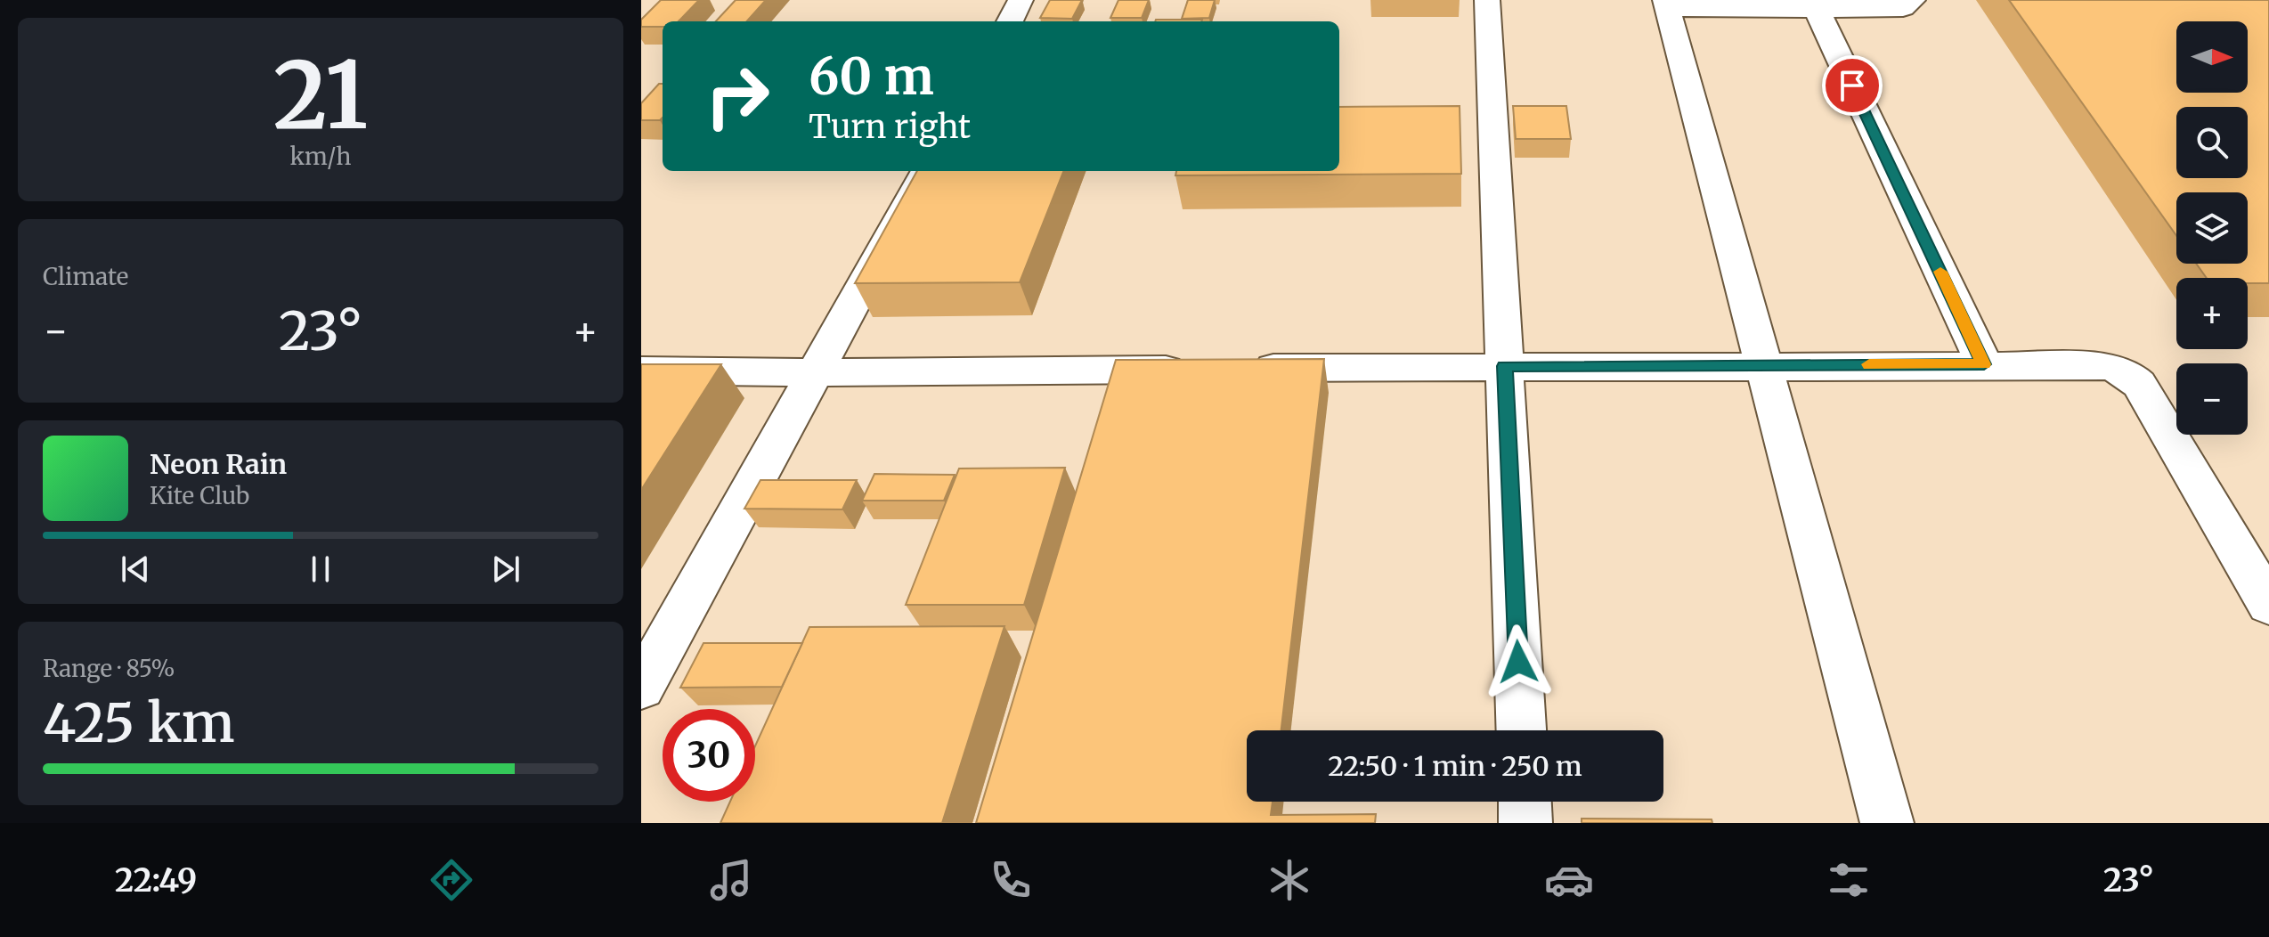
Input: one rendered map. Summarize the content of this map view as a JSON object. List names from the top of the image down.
{
  "north": "right",
  "page": {
    "tile": [
      ["21", "km/h"],
      "Climate",
      ["Range · 85%", "425 km"]
    ],
    "map_buttons": ["+", "−"],
    "turn": ["60 m", "Turn right"],
    "heat": ["−", "23°", "+"],
    "song": ["Neon Rain", "Kite Club"],
    "limit": "30",
    "trip": "22:50 · 1 min · 250 m",
    "tabs": ["22:49", "23°"]
  }
}
